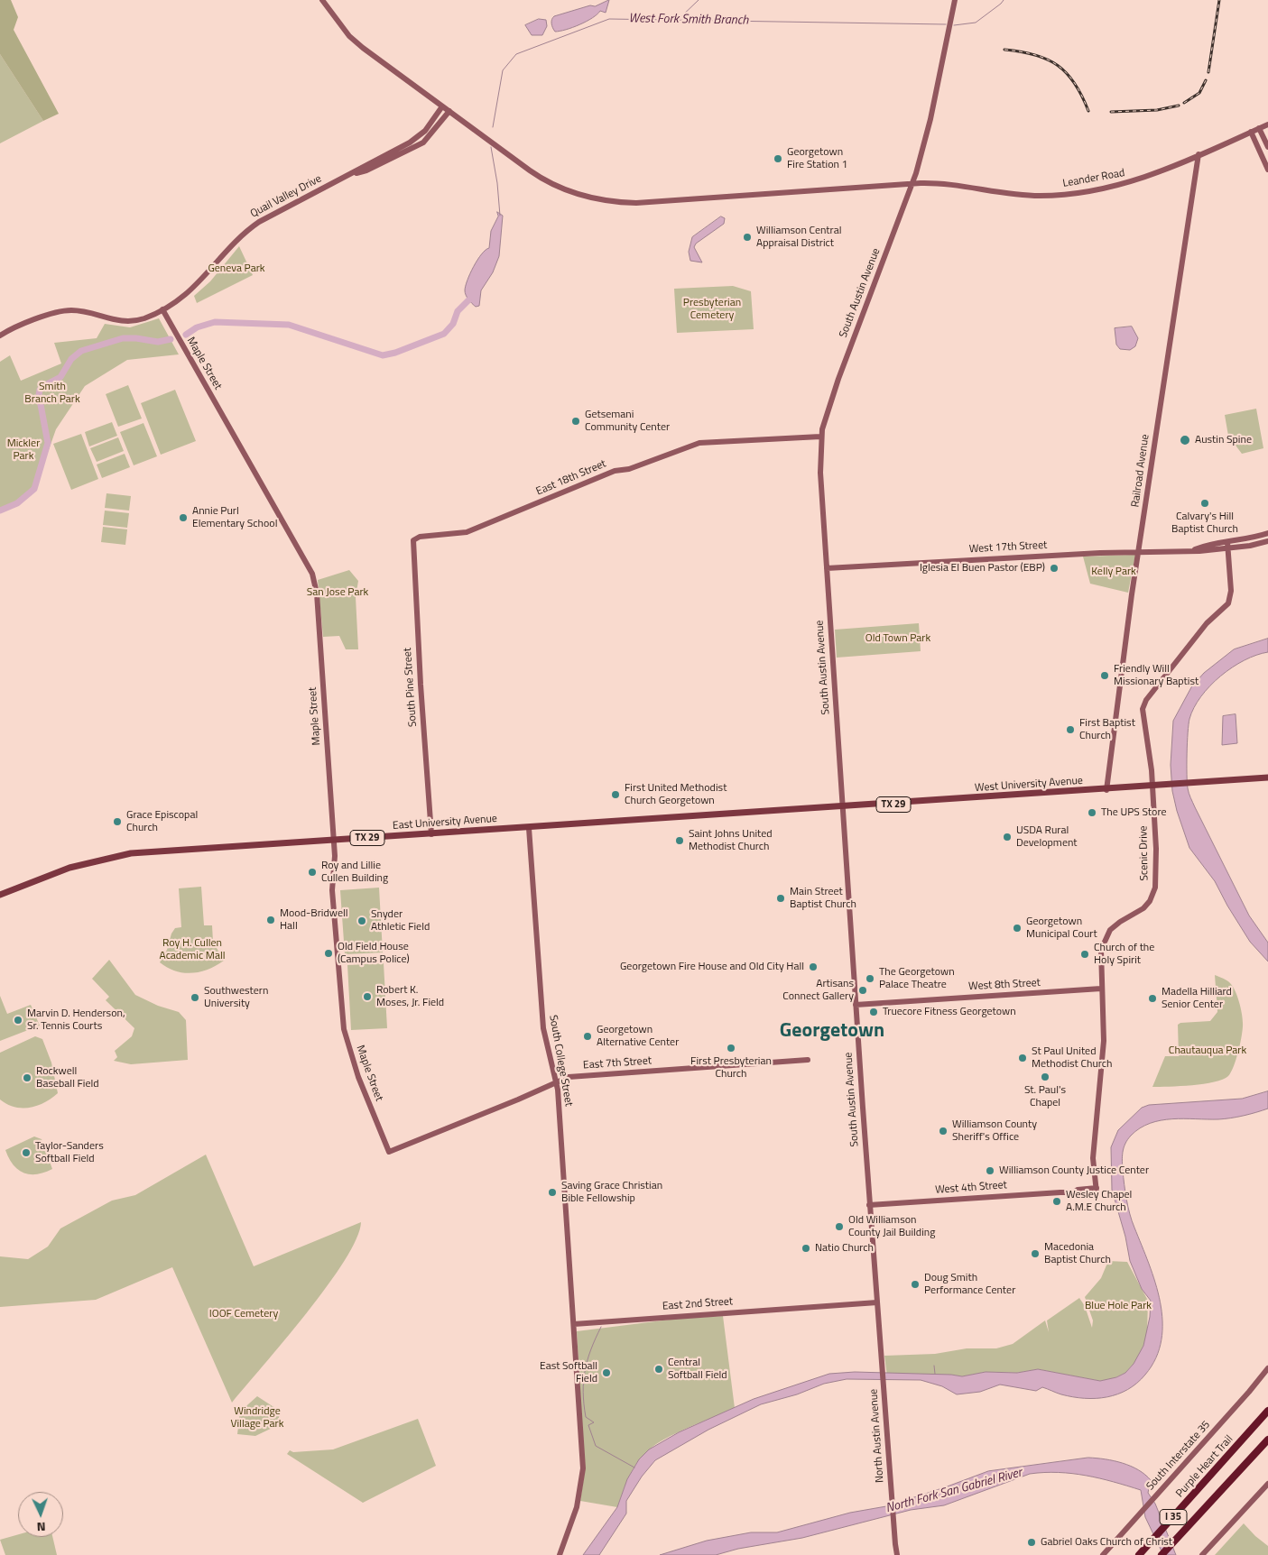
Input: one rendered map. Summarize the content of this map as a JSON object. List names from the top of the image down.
{
  "streets": {
    "highway": ["Purple Heart Trail", "I 35"],
    "main road": ["West University Avenue", "TX 29", "East University Avenue"],
    "street": [
      "Leander Road",
      "Quail Valley Drive",
      "South Austin Avenue",
      "Maple Street",
      "Railroad Avenue",
      "East 18th Street",
      "West 17th Street",
      "South Pine Street",
      "Scenic Drive",
      "West 8th Street",
      "South College Street",
      "East 7th Street",
      "West 4th Street",
      "East 2nd Street",
      "North Austin Avenue",
      "South Interstate 35"
    ]
  },
  "crossings": [
    ["Leander Road", "Quail Valley Drive"],
    ["Leander Road", "South Austin Avenue"],
    ["Leander Road", "Railroad Avenue"],
    ["Quail Valley Drive", "Maple Street"],
    ["South Austin Avenue", "East 18th Street"],
    ["South Austin Avenue", "West 17th Street"],
    ["South Austin Avenue", "West University Avenue"],
    ["South Austin Avenue", "West 8th Street"],
    ["South Austin Avenue", "West 4th Street"],
    ["South Austin Avenue", "East 2nd Street"],
    ["South Austin Avenue", "North Austin Avenue"],
    ["Maple Street", "East University Avenue"],
    ["Maple Street", "East 7th Street"],
    ["Railroad Avenue", "West 17th Street"],
    ["Railroad Avenue", "West University Avenue"],
    ["East 18th Street", "South Pine Street"],
    ["West 17th Street", "Scenic Drive"],
    ["South Pine Street", "East University Avenue"],
    ["West University Avenue", "East University Avenue"],
    ["West University Avenue", "Scenic Drive"],
    ["East University Avenue", "South College Street"],
    ["Scenic Drive", "West 8th Street"],
    ["Scenic Drive", "West 4th Street"],
    ["South College Street", "East 7th Street"],
    ["South College Street", "East 2nd Street"]
  ],
  "districts": ["Georgetown"],
  "water": ["West Fork Smith Branch", "North Fork San Gabriel River"],
  "parks": [
    "Geneva Park",
    "Presbyterian Cemetery",
    "Smith Branch Park",
    "Mickler Park",
    "Kelly Park",
    "San Jose Park",
    "Old Town Park",
    "Roy H. Cullen Academic Mall",
    "Chautauqua Park",
    "Blue Hole Park",
    "IOOF Cemetery",
    "Windridge Village Park"
  ],
  "places": [
    "Georgetown Fire Station 1",
    "Williamson Central Appraisal District",
    "Getsemani Community Center",
    "Austin Spine",
    "Calvary's Hill Baptist Church",
    "Annie Purl Elementary School",
    "Iglesia El Buen Pastor (EBP)",
    "Friendly Will Missionary Baptist",
    "First Baptist Church",
    "First United Methodist Church Georgetown",
    "The UPS Store",
    "Grace Episcopal Church",
    "USDA Rural Development",
    "Saint Johns United Methodist Church",
    "Roy and Lillie Cullen Building",
    "Main Street Baptist Church",
    "Mood-Bridwell Hall",
    "Snyder Athletic Field",
    "Georgetown Municipal Court",
    "Old Field House (Campus Police)",
    "Church of the Holy Spirit",
    "Georgetown Fire House and Old City Hall",
    "The Georgetown Palace Theatre",
    "Artisans Connect Gallery",
    "Robert K. Moses, Jr. Field",
    "Southwestern University",
    "Madella Hilliard Senior Center",
    "Truecore Fitness Georgetown",
    "Marvin D. Henderson, Sr. Tennis Courts",
    "Georgetown Alternative Center",
    "First Presbyterian Church",
    "St Paul United Methodist Church",
    "St. Paul's Chapel",
    "Rockwell Baseball Field",
    "Williamson County Sheriff's Office",
    "Taylor-Sanders Softball Field",
    "Williamson County Justice Center",
    "Saving Grace Christian Bible Fellowship",
    "Wesley Chapel A.M.E Church",
    "Old Williamson County Jail Building",
    "Natio Church",
    "Macedonia Baptist Church",
    "Doug Smith Performance Center",
    "Central Softball Field",
    "East Softball Field",
    "Gabriel Oaks Church of Christ"
  ],
  "north": "bottom"
}
